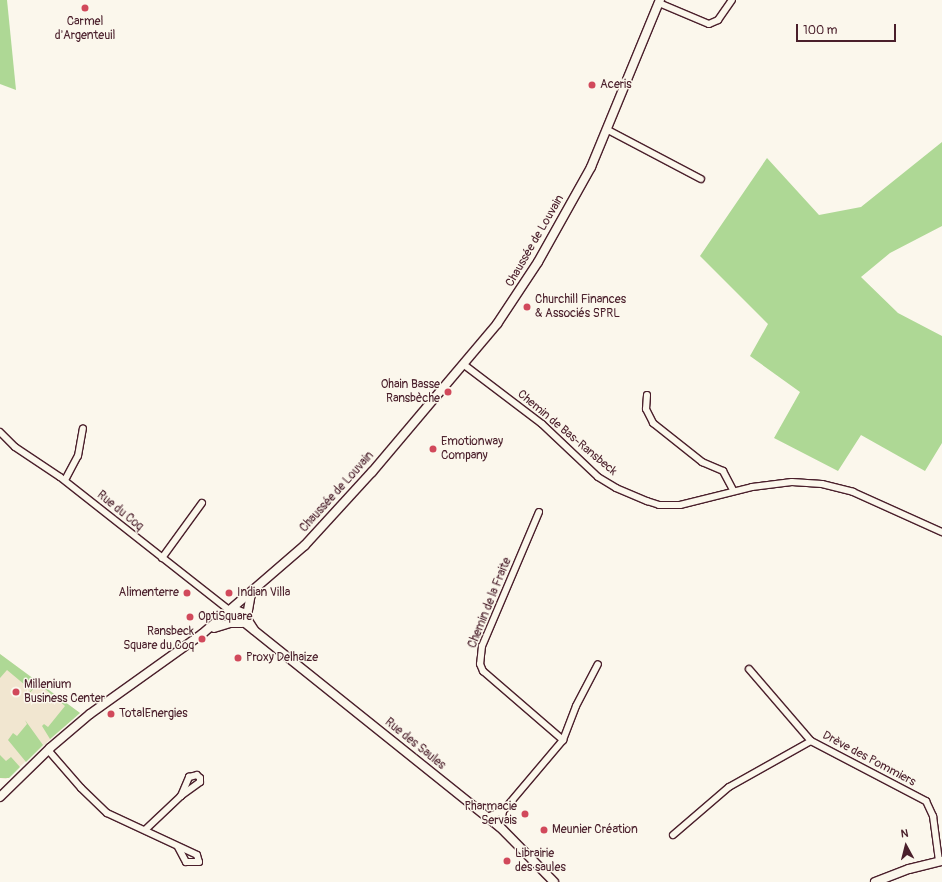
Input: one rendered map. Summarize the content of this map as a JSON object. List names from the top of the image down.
{
  "streets": {
    "main road": ["Chaussée de Louvain", "Rue des Saules"],
    "street": [
      "Chemin de Bas-Ransbeck",
      "Rue du Coq",
      "Chemin de la Fraite",
      "Drève des Pommiers"
    ]
  },
  "crossings": [
    ["Chaussée de Louvain", "Chemin de Bas-Ransbeck"],
    ["Chaussée de Louvain", "Rue du Coq"],
    ["Chaussée de Louvain", "Rue des Saules"],
    ["Rue du Coq", "Rue des Saules"]
  ],
  "places": [
    "Carmel d'Argenteuil",
    "Aceris",
    "Churchill Finances & Associés SPRL",
    "Ohain Basse Ransbèche",
    "Emotionway Company",
    "Alimenterre",
    "Indian Villa",
    "OptiSquare",
    "Ransbeck Square du Coq",
    "Proxy Delhaize",
    "Millenium Business Center",
    "TotalEnergies",
    "Pharmacie Servais",
    "Meunier Création",
    "Librairie des saules"
  ],
  "scale_bar": "100 m",
  "north": "top"
}
